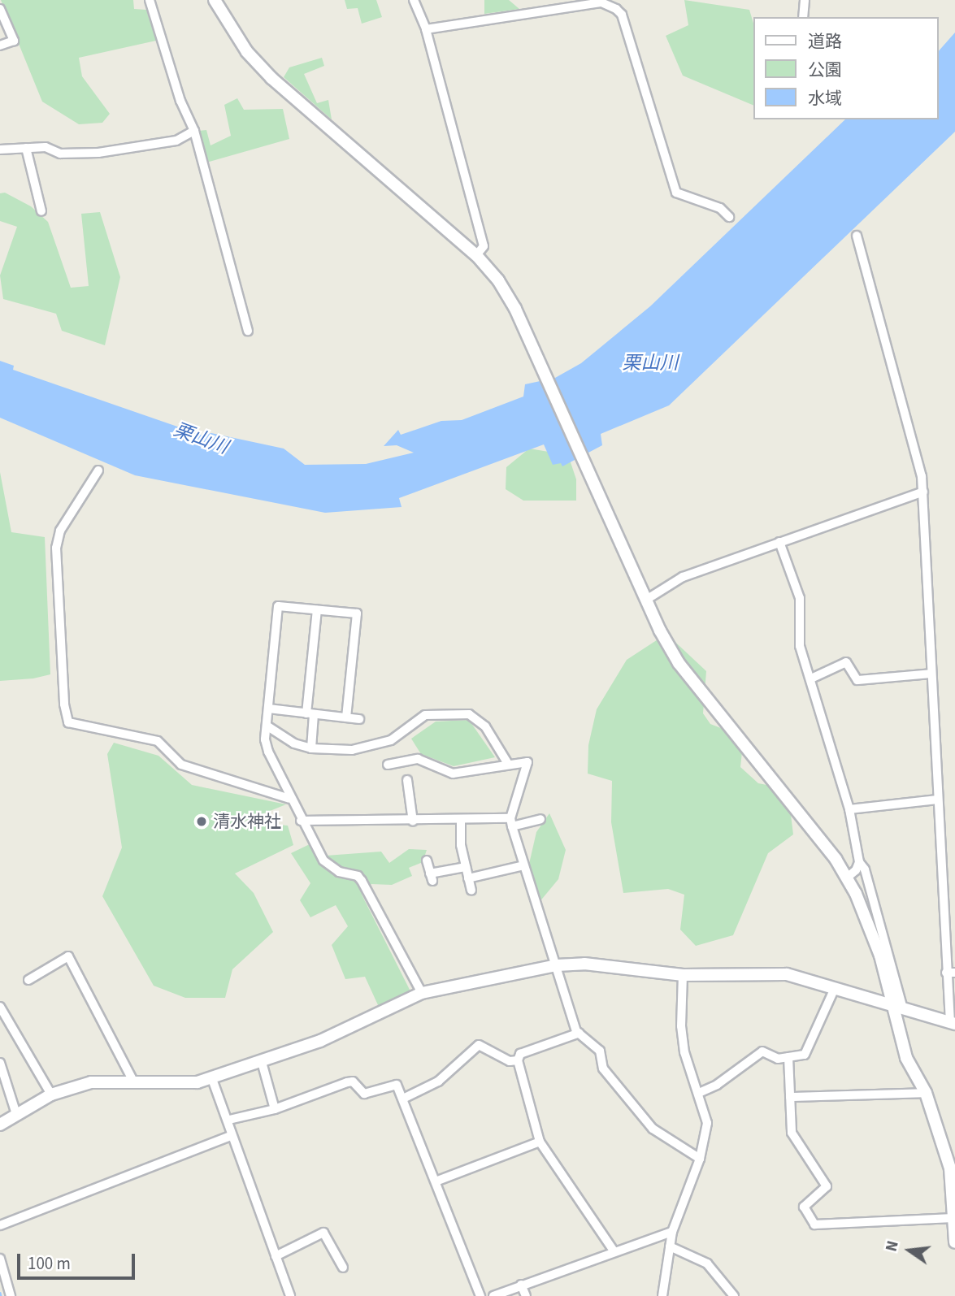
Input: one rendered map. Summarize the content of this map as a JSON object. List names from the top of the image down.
{
  "water": ["栗山川"],
  "places": ["清水神社"],
  "legend": ["道路", "公園", "水域"],
  "scale_bar": "100 m",
  "north": "left"
}
